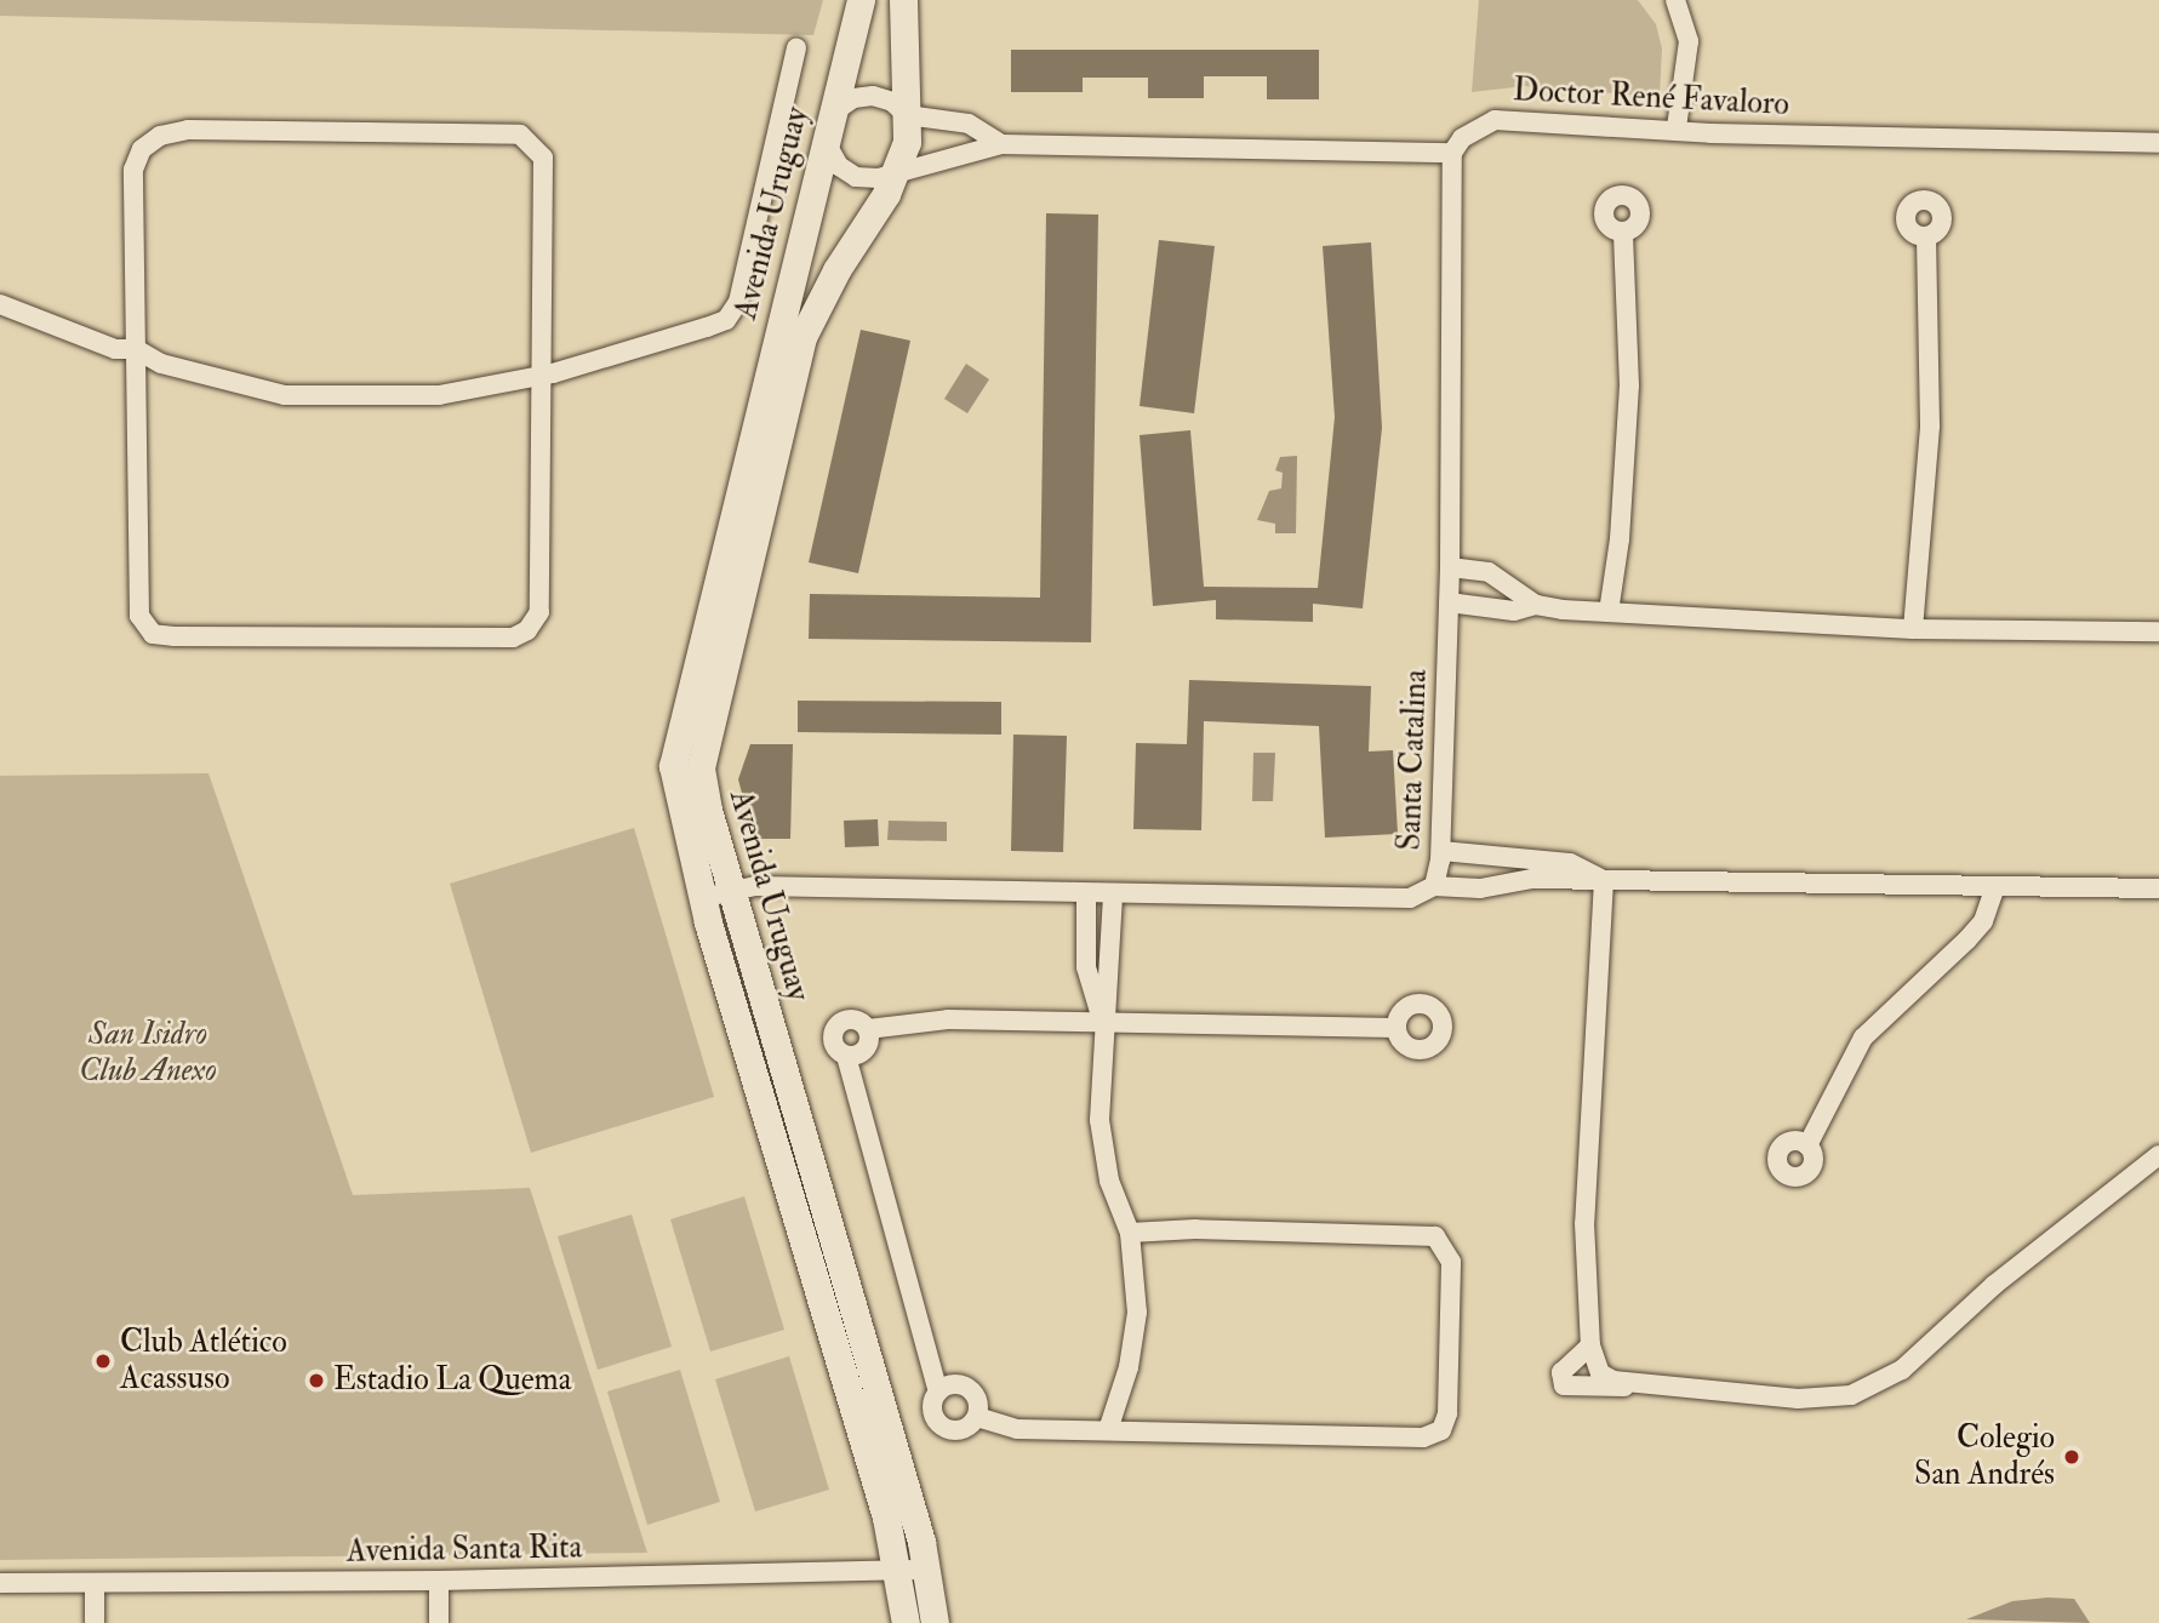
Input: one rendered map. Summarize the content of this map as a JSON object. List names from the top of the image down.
{
  "streets": {
    "main road": ["Avenida Uruguay"],
    "street": ["Doctor René Favaloro", "Santa Catalina", "Avenida Santa Rita"]
  },
  "crossings": [
    ["Doctor René Favaloro", "Santa Catalina"],
    ["Avenida Uruguay", "Santa Catalina"],
    ["Avenida Uruguay", "Avenida Santa Rita"]
  ],
  "parks": ["San Isidro Club Anexo"],
  "places": ["Club Atlético Acassuso", "Estadio La Quema", "Colegio San Andrés"]
}
